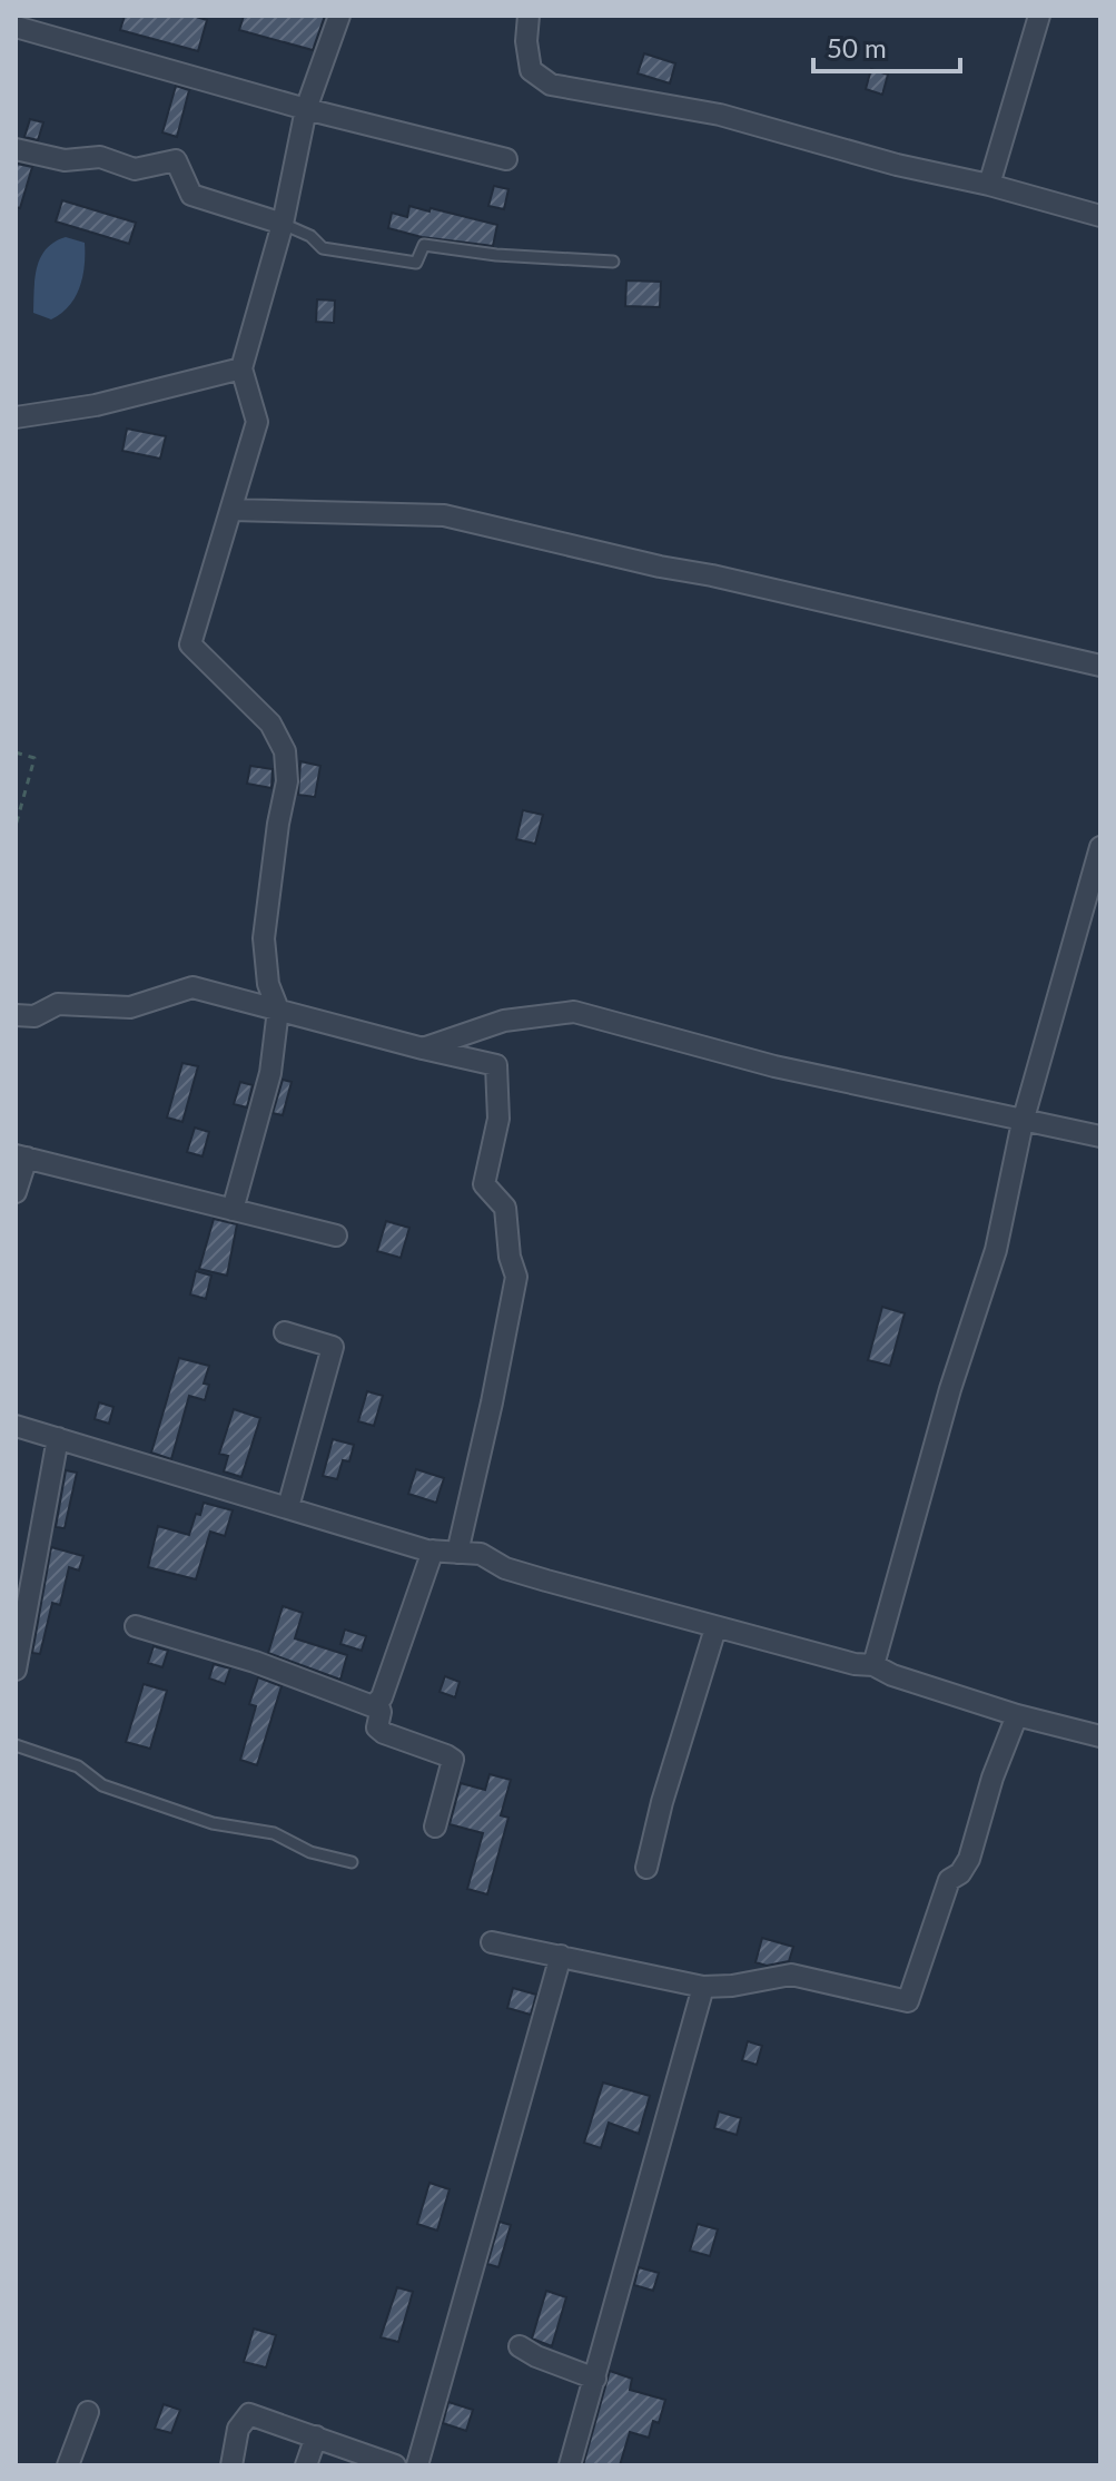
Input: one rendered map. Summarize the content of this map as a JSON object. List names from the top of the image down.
{
  "scale_bar": "50 m"
}
